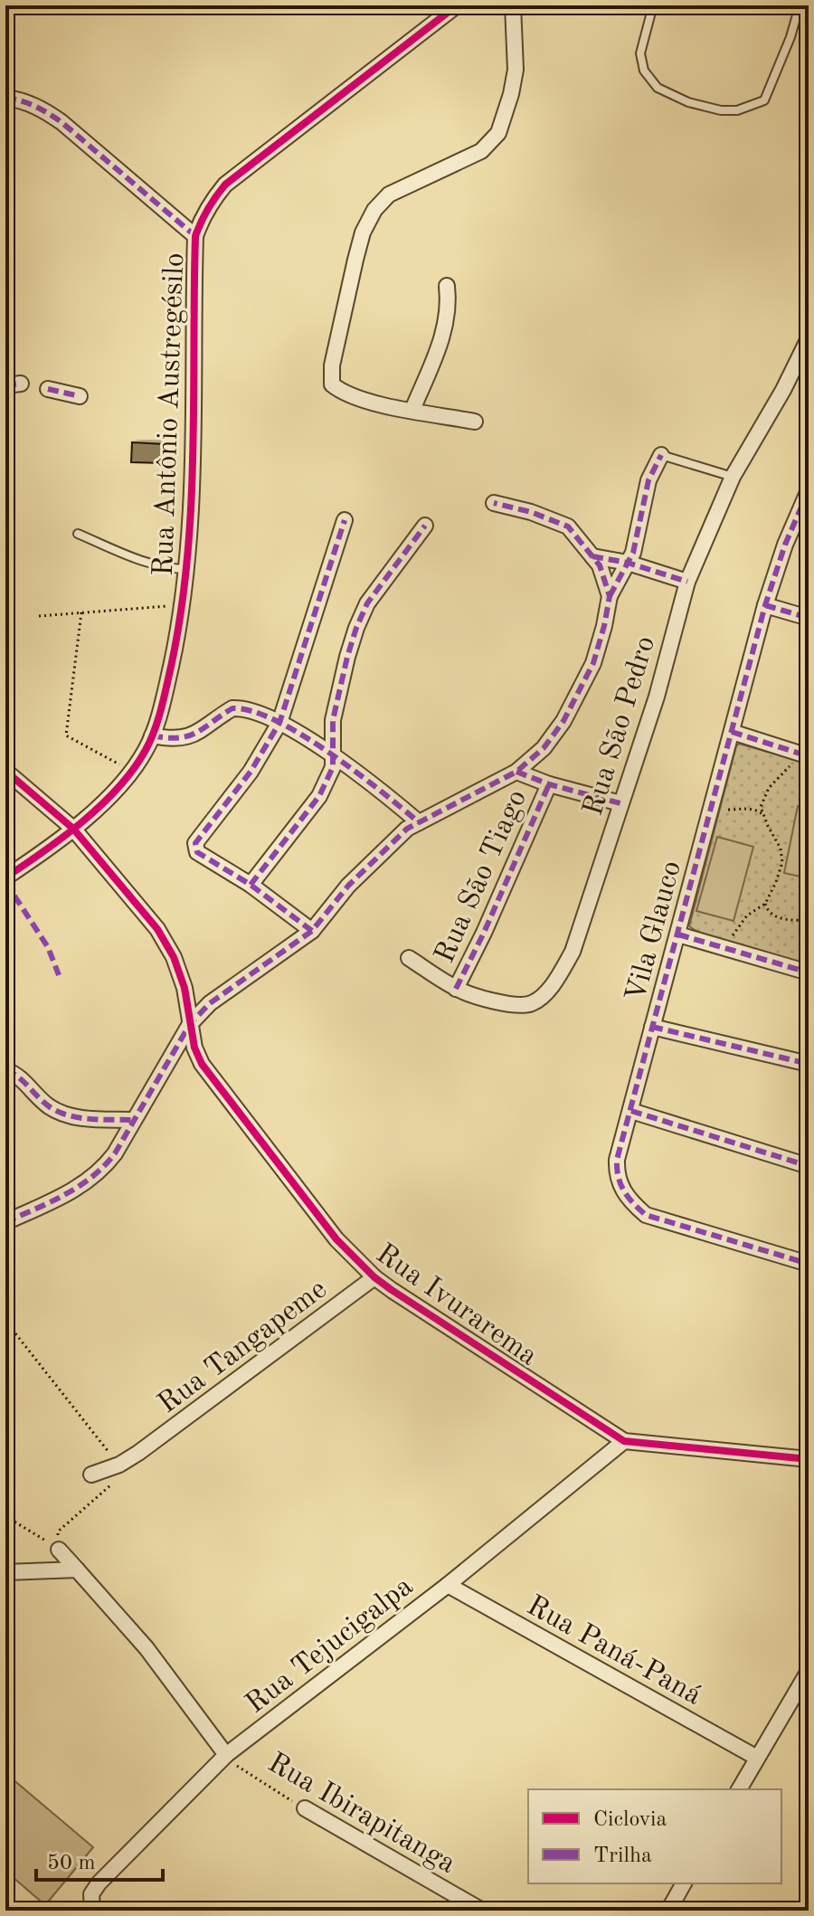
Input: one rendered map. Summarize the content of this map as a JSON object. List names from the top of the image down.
{
  "streets": {
    "street": [
      "Rua Antônio Austregésilo",
      "Rua São Pedro",
      "Rua São Tiago",
      "Vila Glauco",
      "Rua Ivurarema",
      "Rua Tangapeme",
      "Rua Tejucigalpa",
      "Rua Paná-Paná",
      "Rua Ibirapitanga"
    ]
  },
  "crossings": [
    ["Rua Antônio Austregésilo", "Rua Ivurarema"],
    ["Rua São Pedro", "Rua São Tiago"],
    ["Rua Ivurarema", "Rua Tangapeme"],
    ["Rua Ivurarema", "Rua Tejucigalpa"],
    ["Rua Tejucigalpa", "Rua Paná-Paná"],
    ["Rua Tejucigalpa", "Rua Ibirapitanga"]
  ],
  "legend": ["Ciclovia", "Trilha"],
  "scale_bar": "50 m"
}
